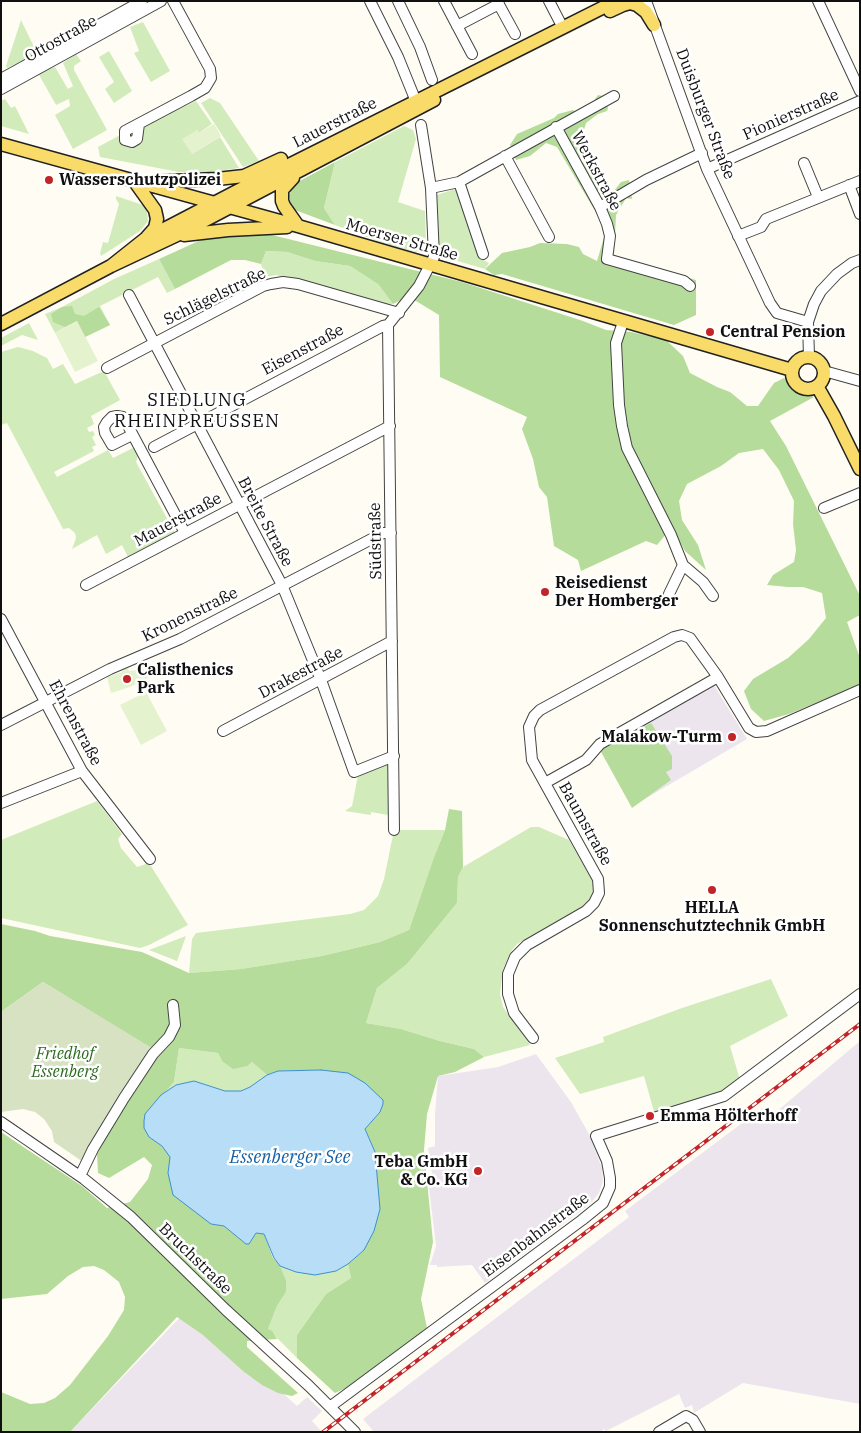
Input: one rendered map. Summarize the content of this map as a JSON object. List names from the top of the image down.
{
  "streets": {
    "main road": ["Lauerstraße", "Moerser Straße"],
    "street": [
      "Ottostraße",
      "Duisburger Straße",
      "Pionierstraße",
      "Werkstraße",
      "Schlägelstraße",
      "Eisenstraße",
      "Mauerstraße",
      "Breite Straße",
      "Südstraße",
      "Kronenstraße",
      "Drakestraße",
      "Ehrenstraße",
      "Baumstraße",
      "Eisenbahnstraße",
      "Bruchstraße"
    ]
  },
  "crossings": [
    ["Duisburger Straße", "Pionierstraße"],
    ["Lauerstraße", "Moerser Straße"],
    ["Schlägelstraße", "Breite Straße"],
    ["Eisenstraße", "Breite Straße"],
    ["Eisenstraße", "Südstraße"],
    ["Mauerstraße", "Breite Straße"],
    ["Mauerstraße", "Südstraße"],
    ["Breite Straße", "Südstraße"],
    ["Breite Straße", "Kronenstraße"],
    ["Breite Straße", "Drakestraße"],
    ["Südstraße", "Kronenstraße"],
    ["Südstraße", "Drakestraße"],
    ["Kronenstraße", "Ehrenstraße"],
    ["Eisenbahnstraße", "Bruchstraße"]
  ],
  "districts": ["SIEDLUNG RHEINPREUSSEN"],
  "water": ["Essenberger See"],
  "parks": ["Friedhof Essenberg"],
  "places": [
    "Wasserschutzpolizei",
    "Central Pension",
    "Reisedienst Der Homberger",
    "Calisthenics Park",
    "Malakow-Turm",
    "HELLA Sonnenschutztechnik GmbH",
    "Emma Hölterhoff",
    "Teba GmbH & Co. KG"
  ]
}
